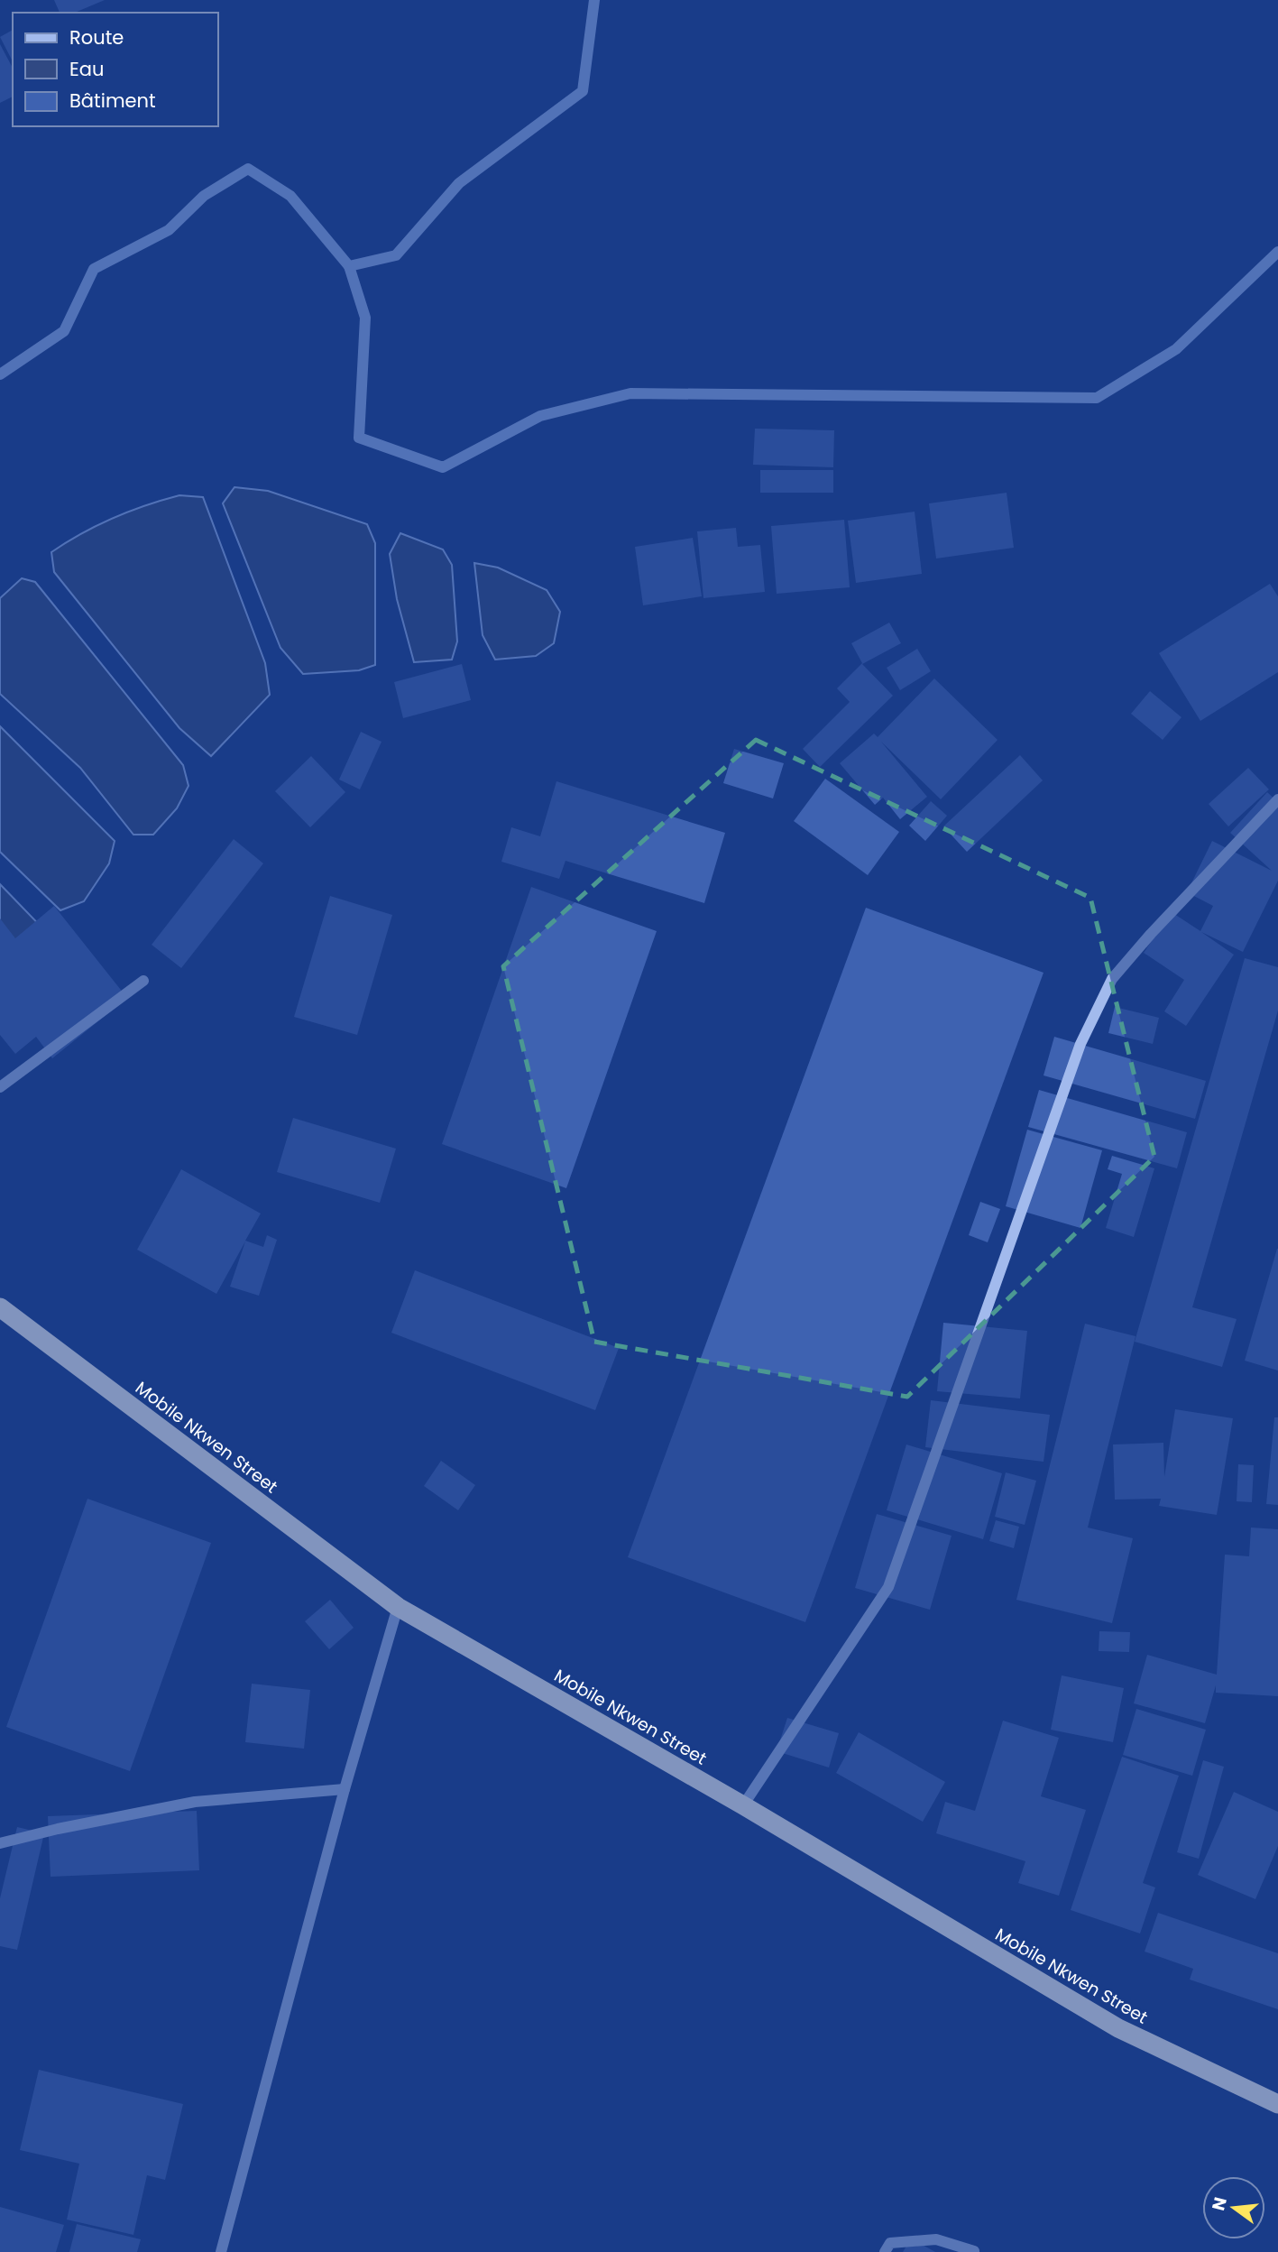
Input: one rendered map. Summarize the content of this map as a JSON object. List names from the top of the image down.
{
  "streets": {
    "highway": ["Mobile Nkwen Street"]
  },
  "legend": ["Route", "Eau", "Bâtiment"],
  "north": "left"
}
